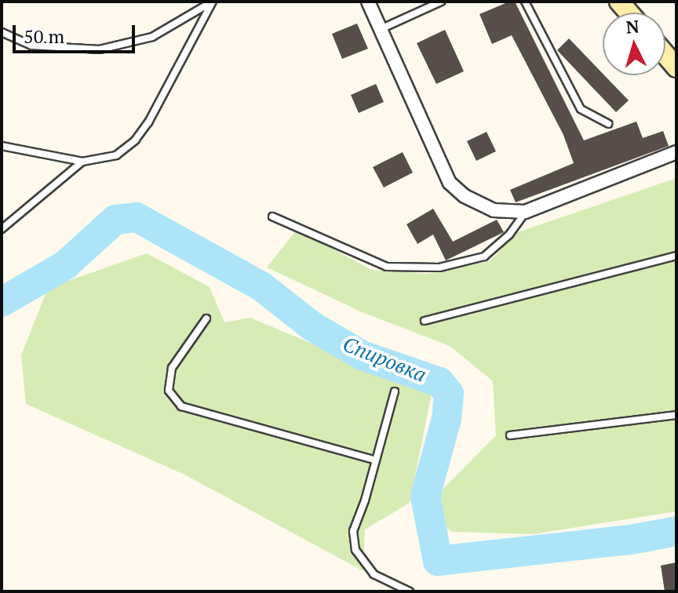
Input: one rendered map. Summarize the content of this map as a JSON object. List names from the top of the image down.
{
  "water": ["Спировка"],
  "scale_bar": "50 m",
  "north": "top"
}
